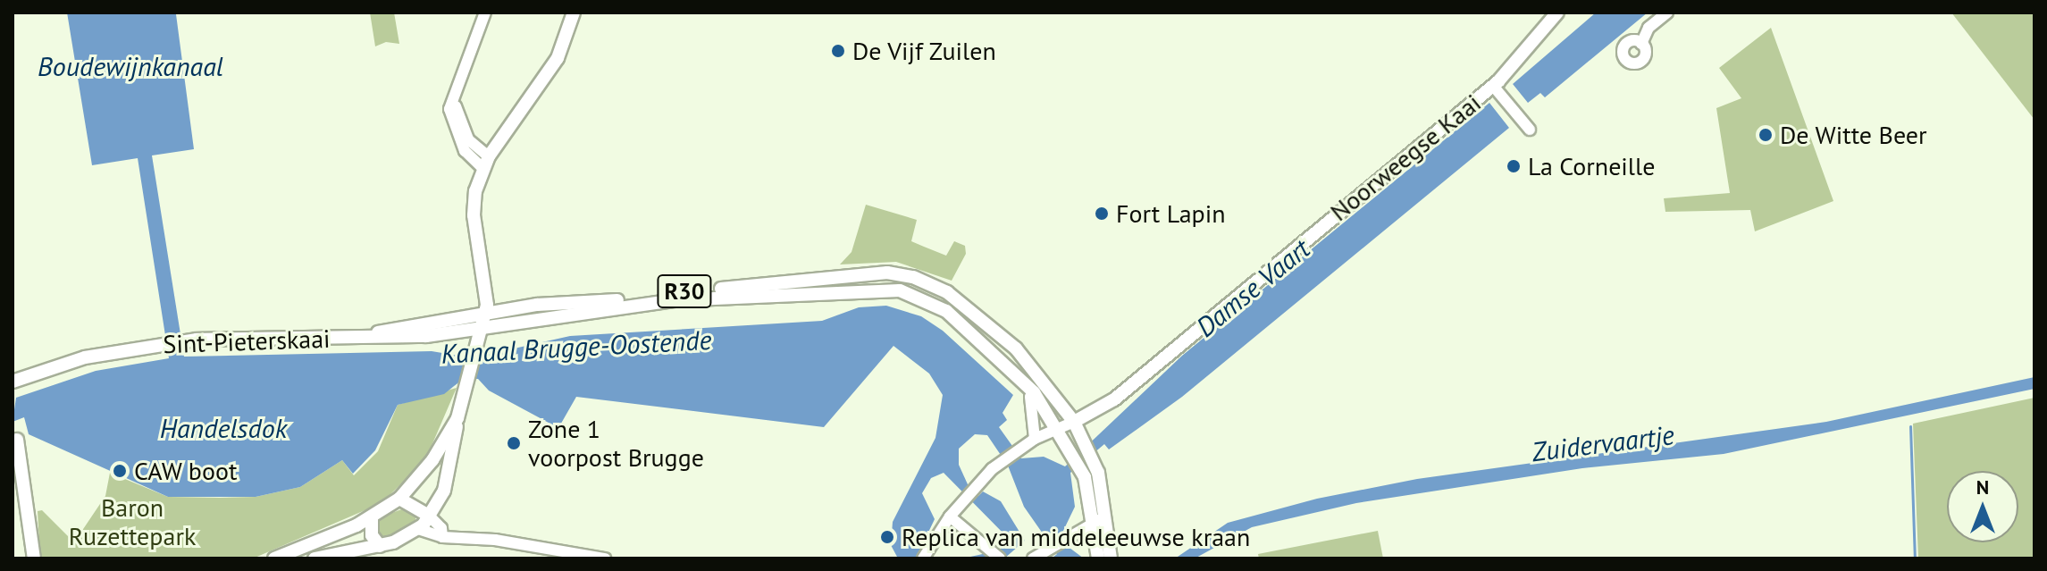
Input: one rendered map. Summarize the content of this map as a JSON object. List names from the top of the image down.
{
  "streets": {
    "main road": ["Noorweegse Kaai", "R30", "Sint-Pieterskaai"]
  },
  "crossings": [
    ["Noorweegse Kaai", "R30"],
    ["R30", "Sint-Pieterskaai"]
  ],
  "water": [
    "Boudewijnkanaal",
    "Damse Vaart",
    "Kanaal Brugge-Oostende",
    "Handelsdok",
    "Zuidervaartje"
  ],
  "parks": ["Baron Ruzettepark"],
  "places": [
    "De Vijf Zuilen",
    "De Witte Beer",
    "La Corneille",
    "Fort Lapin",
    "Zone 1 voorpost Brugge",
    "CAW boot",
    "Replica van middeleeuwse kraan"
  ],
  "north": "top"
}
